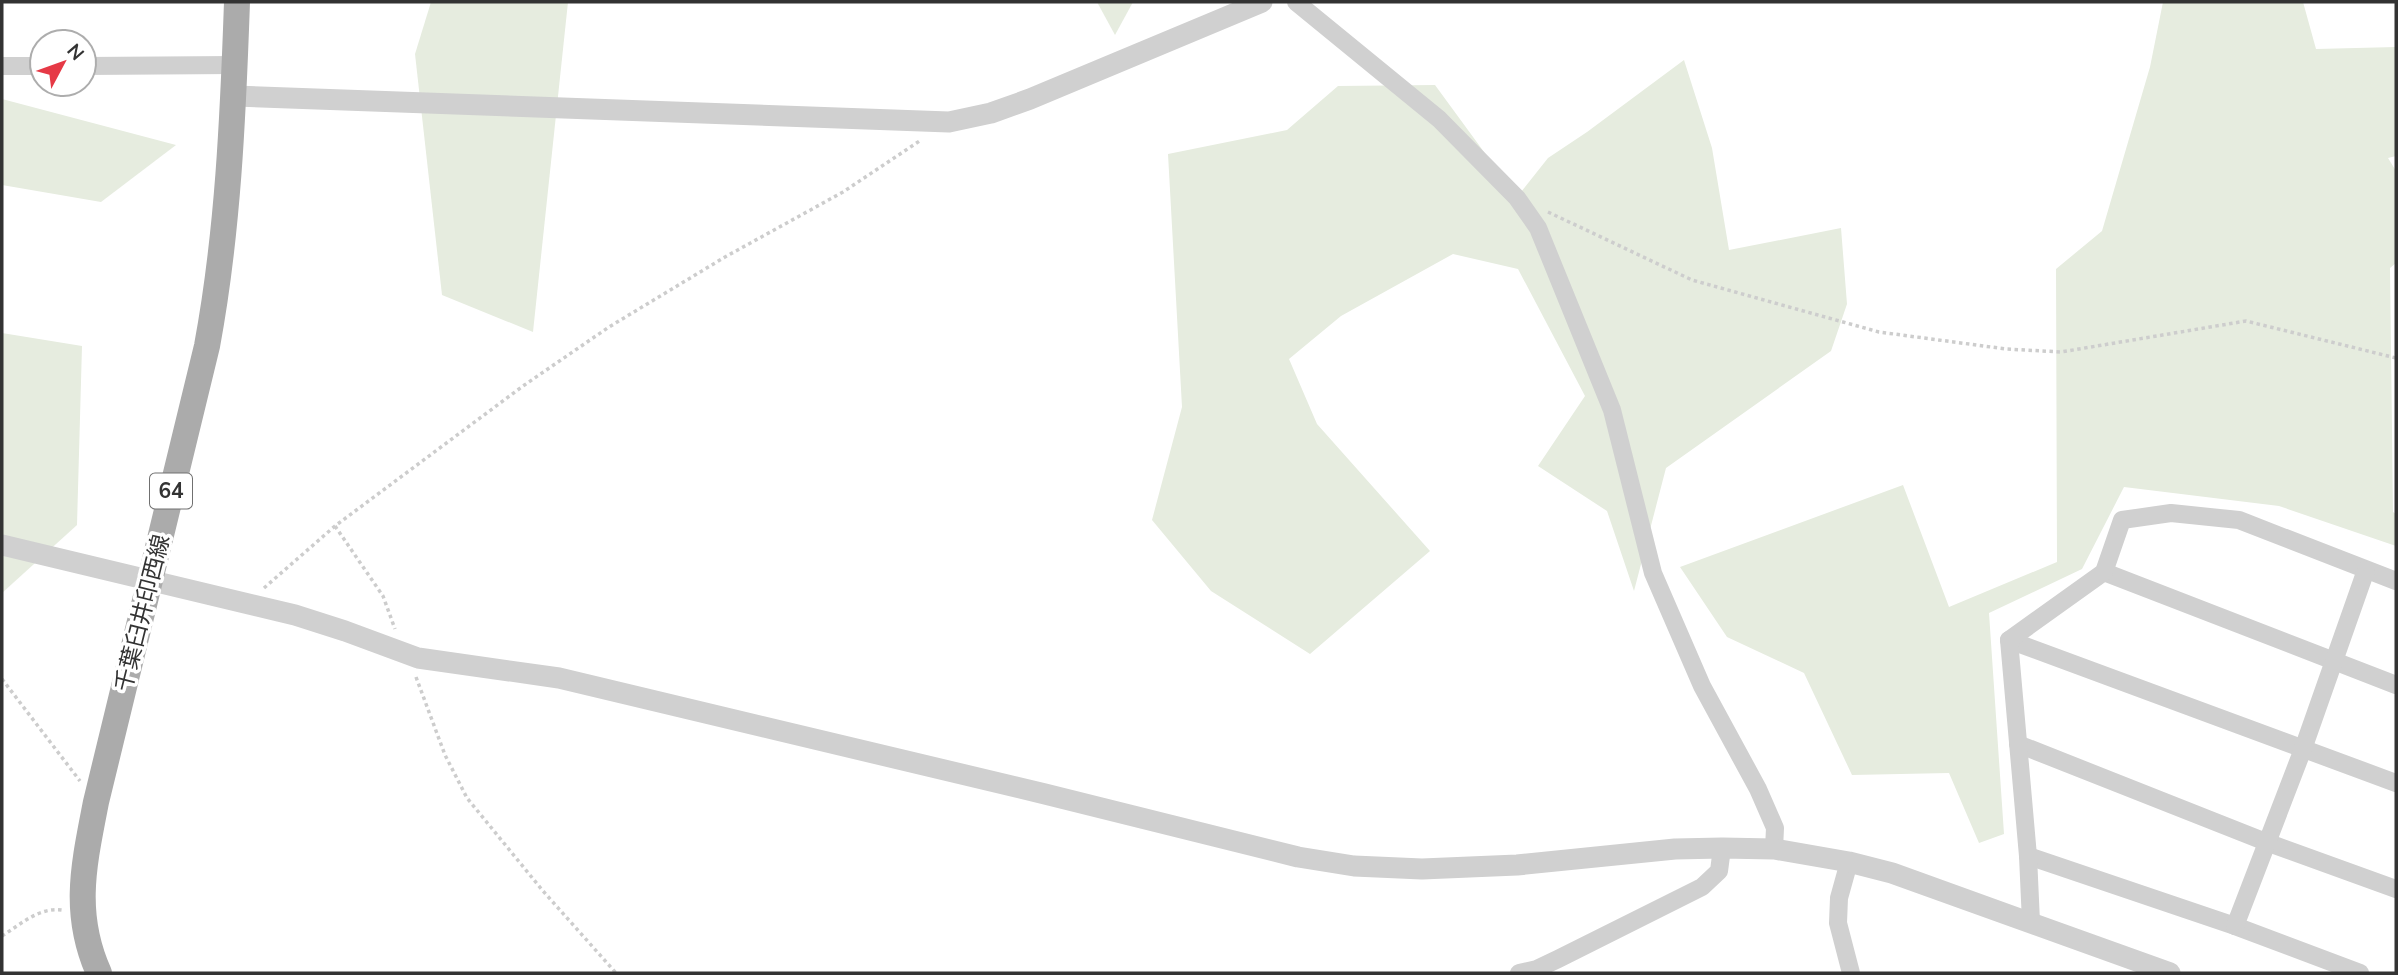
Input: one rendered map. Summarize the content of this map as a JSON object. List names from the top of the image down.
{
  "streets": {
    "main road": ["64", "千葉臼井印西線"]
  },
  "north": "top right"
}
